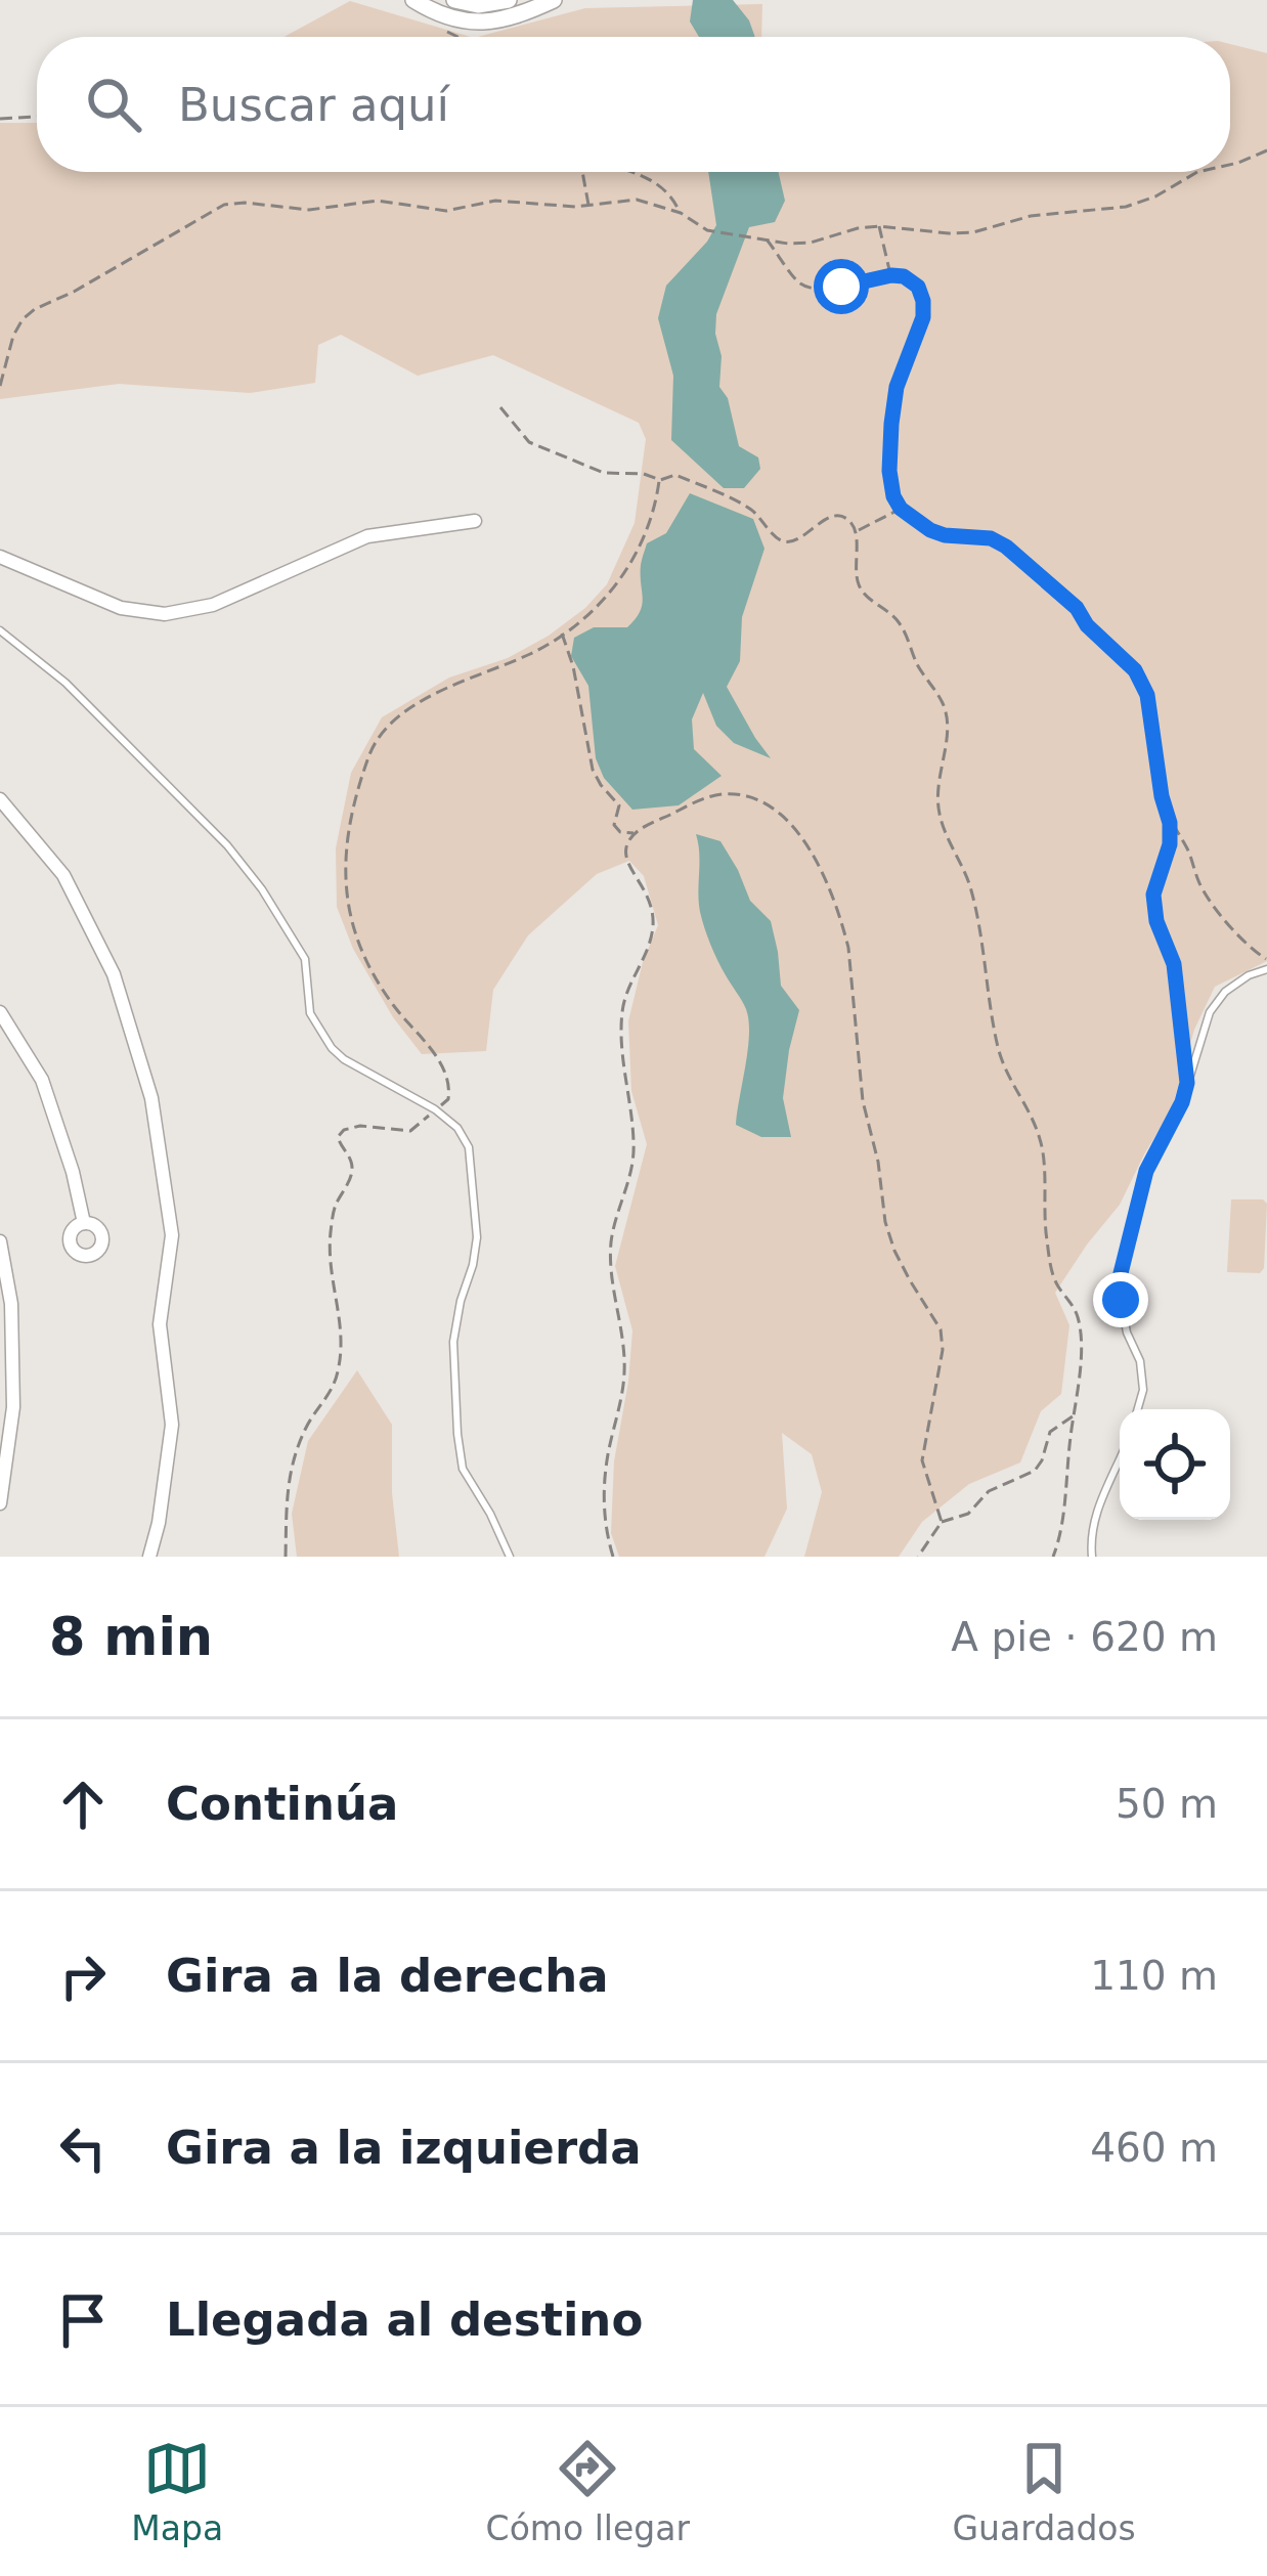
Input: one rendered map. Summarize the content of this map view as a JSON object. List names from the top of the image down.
{
  "page": {
    "search": "Buscar aquí",
    "heading": ["8 min", "A pie · 620 m"],
    "list": [
      ["Continúa", "50 m"],
      ["Gira a la derecha", "110 m"],
      ["Gira a la izquierda", "460 m"],
      "Llegada al destino"
    ],
    "nav": ["Mapa", "Cómo llegar", "Guardados"]
  }
}
